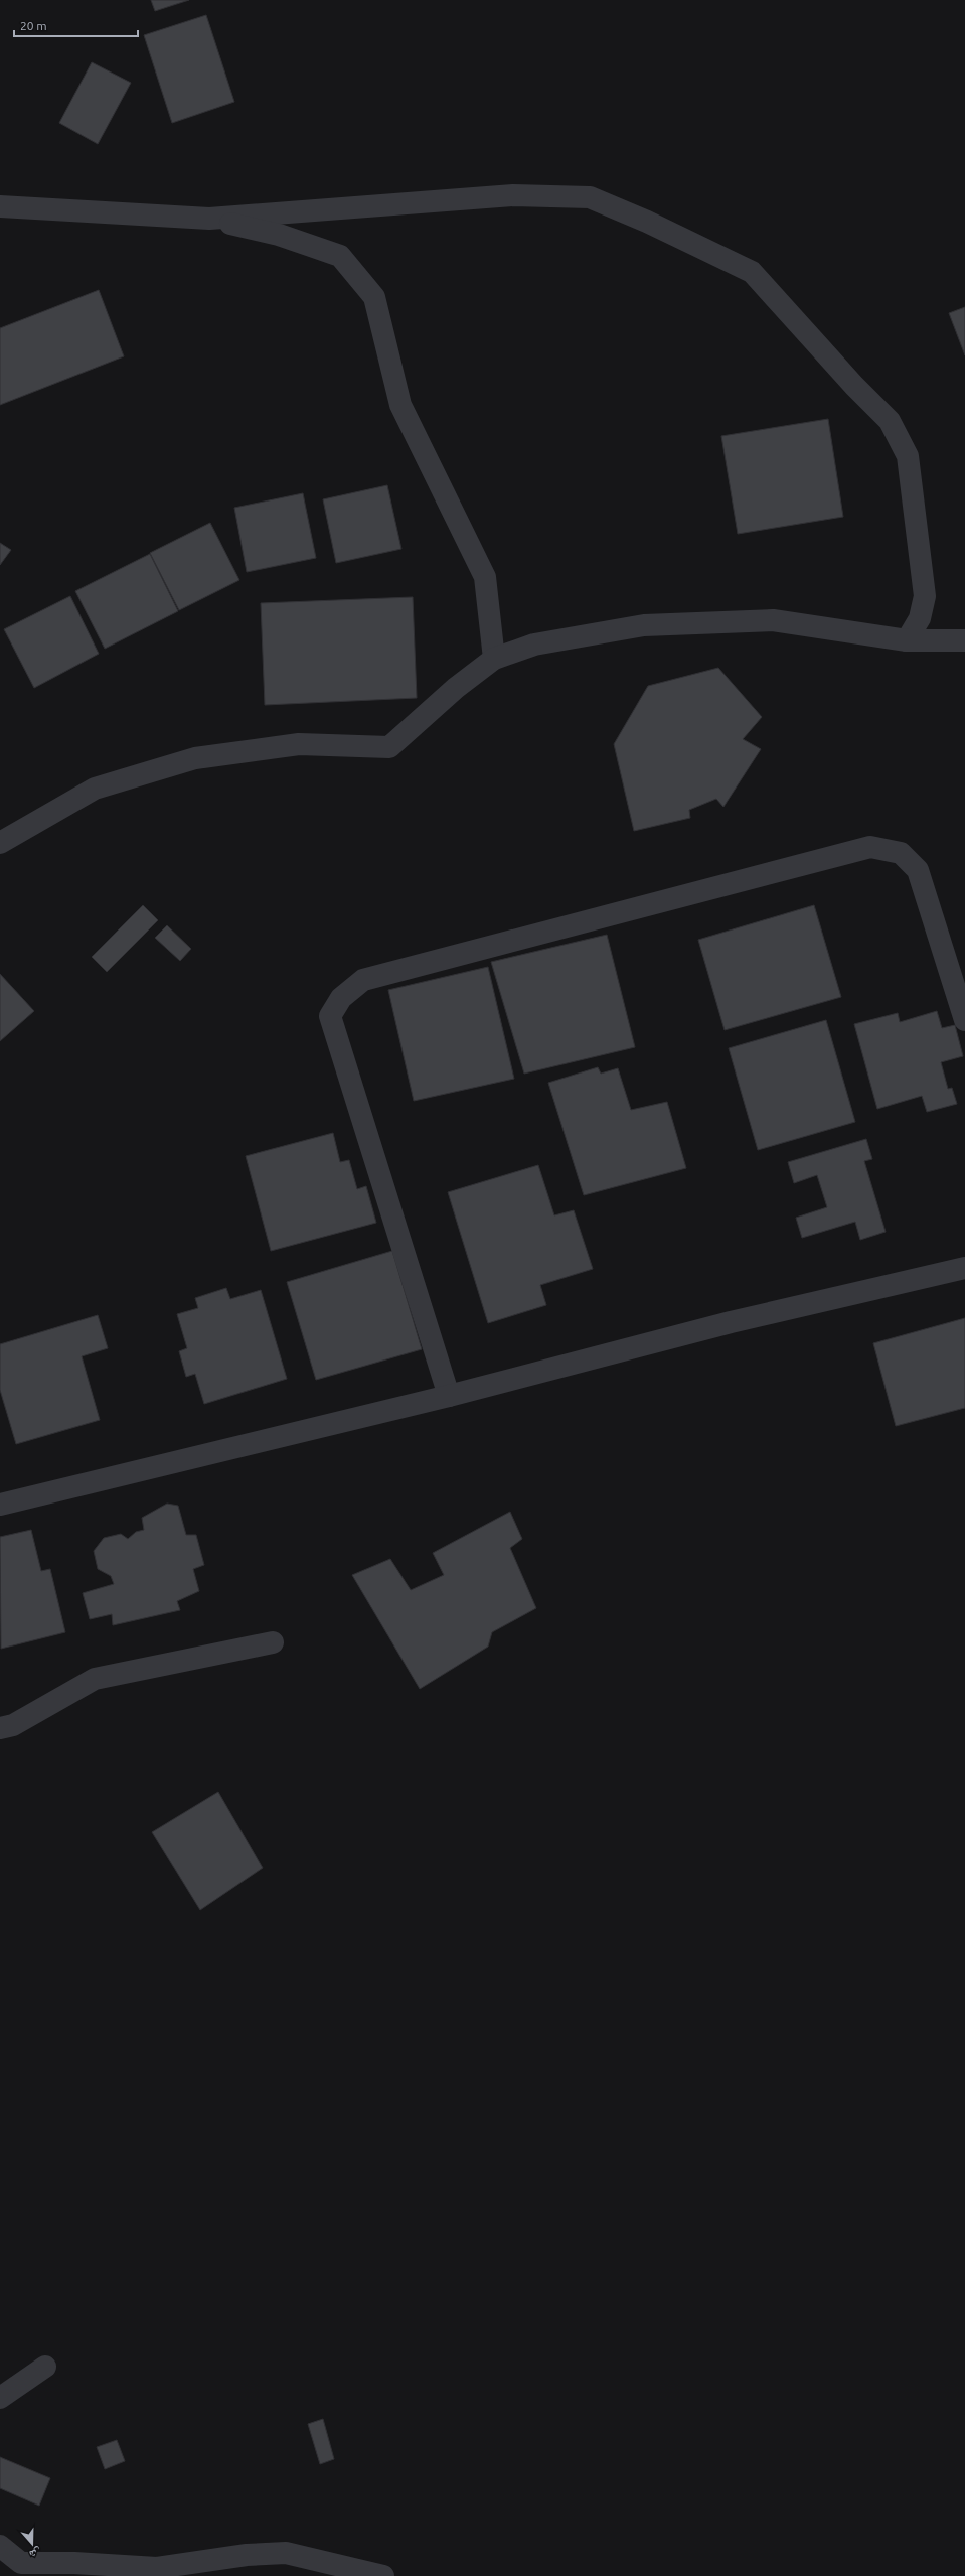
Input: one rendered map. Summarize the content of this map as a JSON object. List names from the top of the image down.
{
  "scale_bar": "20 m",
  "north": "bottom"
}
